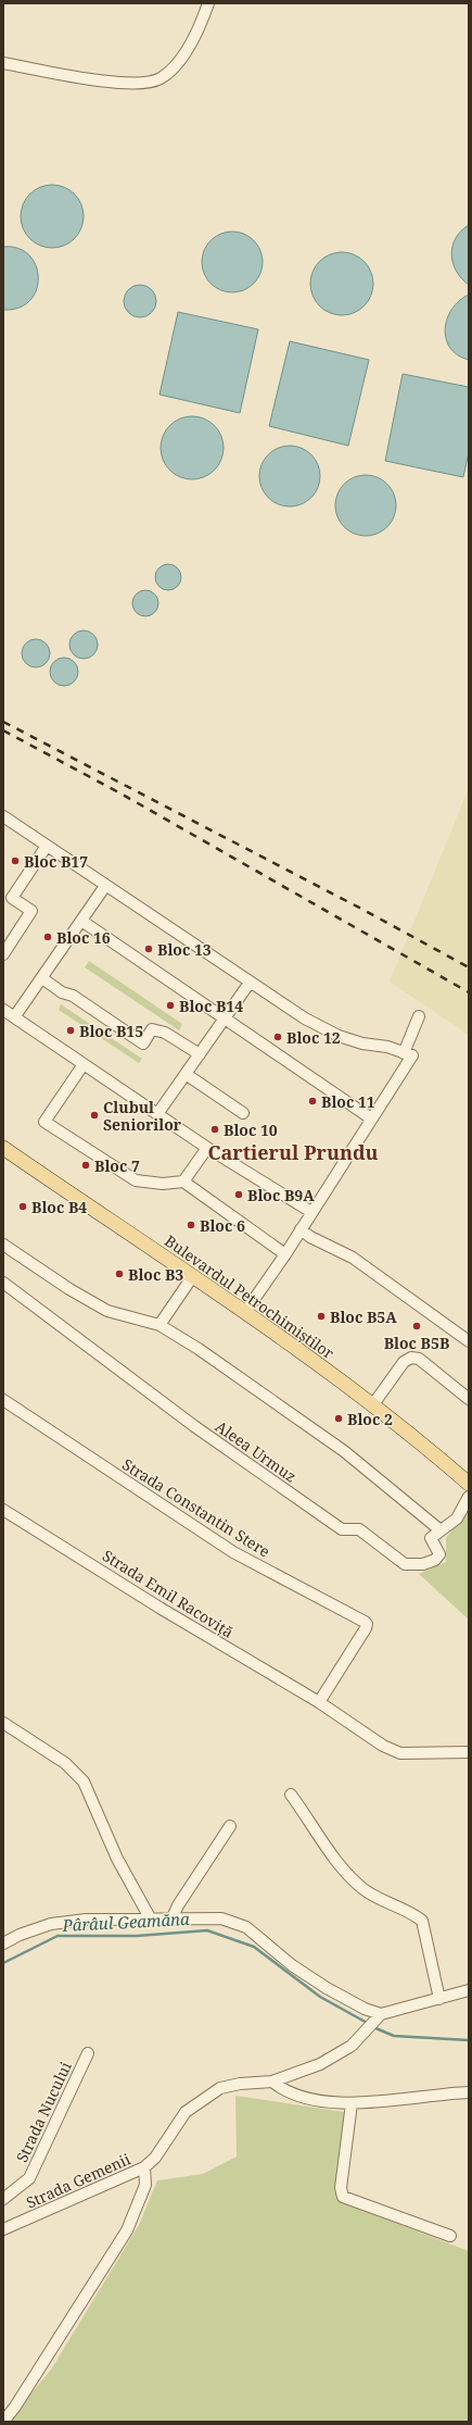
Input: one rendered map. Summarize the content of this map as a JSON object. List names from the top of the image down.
{
  "streets": {
    "main road": ["Bulevardul Petrochimiștilor"],
    "street": [
      "Aleea Urmuz",
      "Strada Constantin Stere",
      "Strada Emil Racoviță",
      "Strada Nucului",
      "Strada Gemenii"
    ]
  },
  "crossings": [
    ["Strada Constantin Stere", "Strada Emil Racoviță"]
  ],
  "districts": ["Cartierul Prundu"],
  "water": ["Pârâul Geamăna"],
  "places": [
    "Bloc B17",
    "Bloc 16",
    "Bloc 13",
    "Bloc B14",
    "Bloc B15",
    "Bloc 12",
    "Bloc 11",
    "Clubul Seniorilor",
    "Bloc 10",
    "Bloc 7",
    "Bloc B9A",
    "Bloc B4",
    "Bloc 6",
    "Bloc B3",
    "Bloc B5A",
    "Bloc B5B",
    "Bloc 2"
  ]
}
